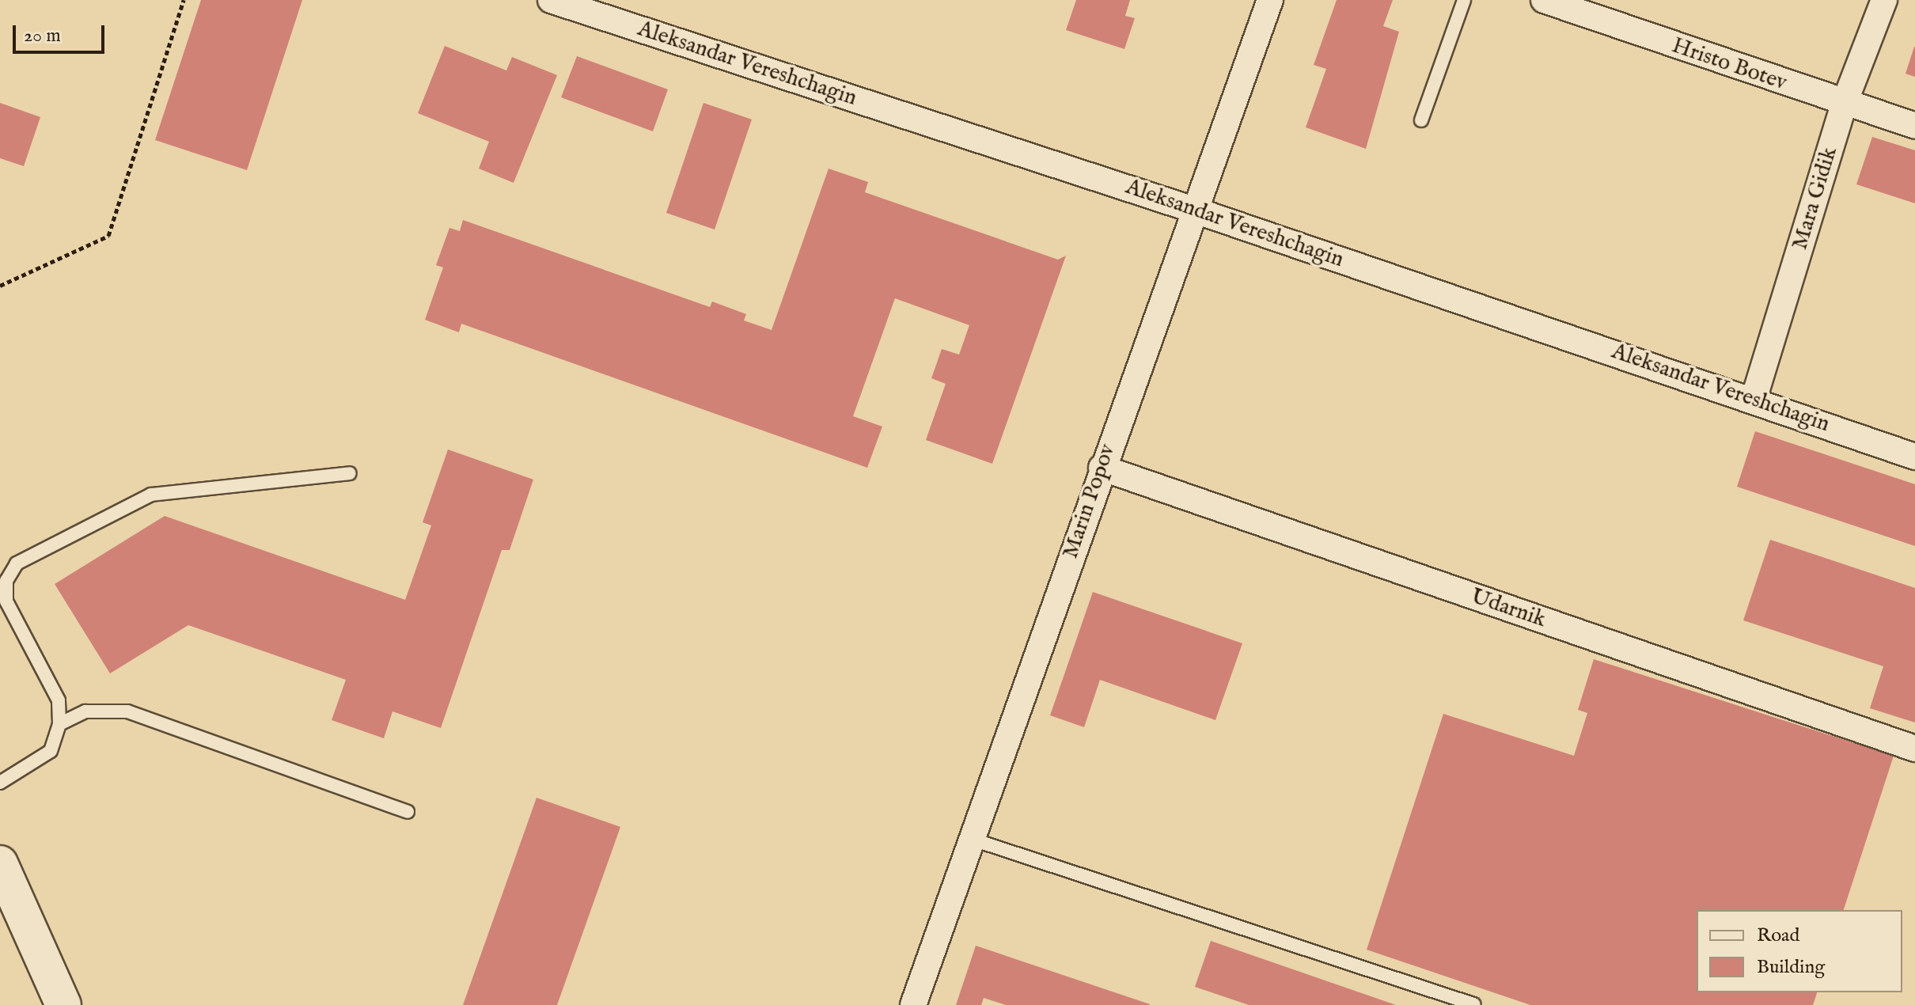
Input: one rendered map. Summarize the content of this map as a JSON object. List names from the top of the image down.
{
  "streets": {
    "street": [
      "Aleksandar Vereshchagin",
      "Hristo Botev",
      "Mara Gidik",
      "Marin Popov",
      "Udarnik"
    ]
  },
  "crossings": [
    ["Aleksandar Vereshchagin", "Mara Gidik"],
    ["Aleksandar Vereshchagin", "Marin Popov"],
    ["Hristo Botev", "Mara Gidik"],
    ["Marin Popov", "Udarnik"]
  ],
  "legend": ["Road", "Building"],
  "scale_bar": "20 m"
}
